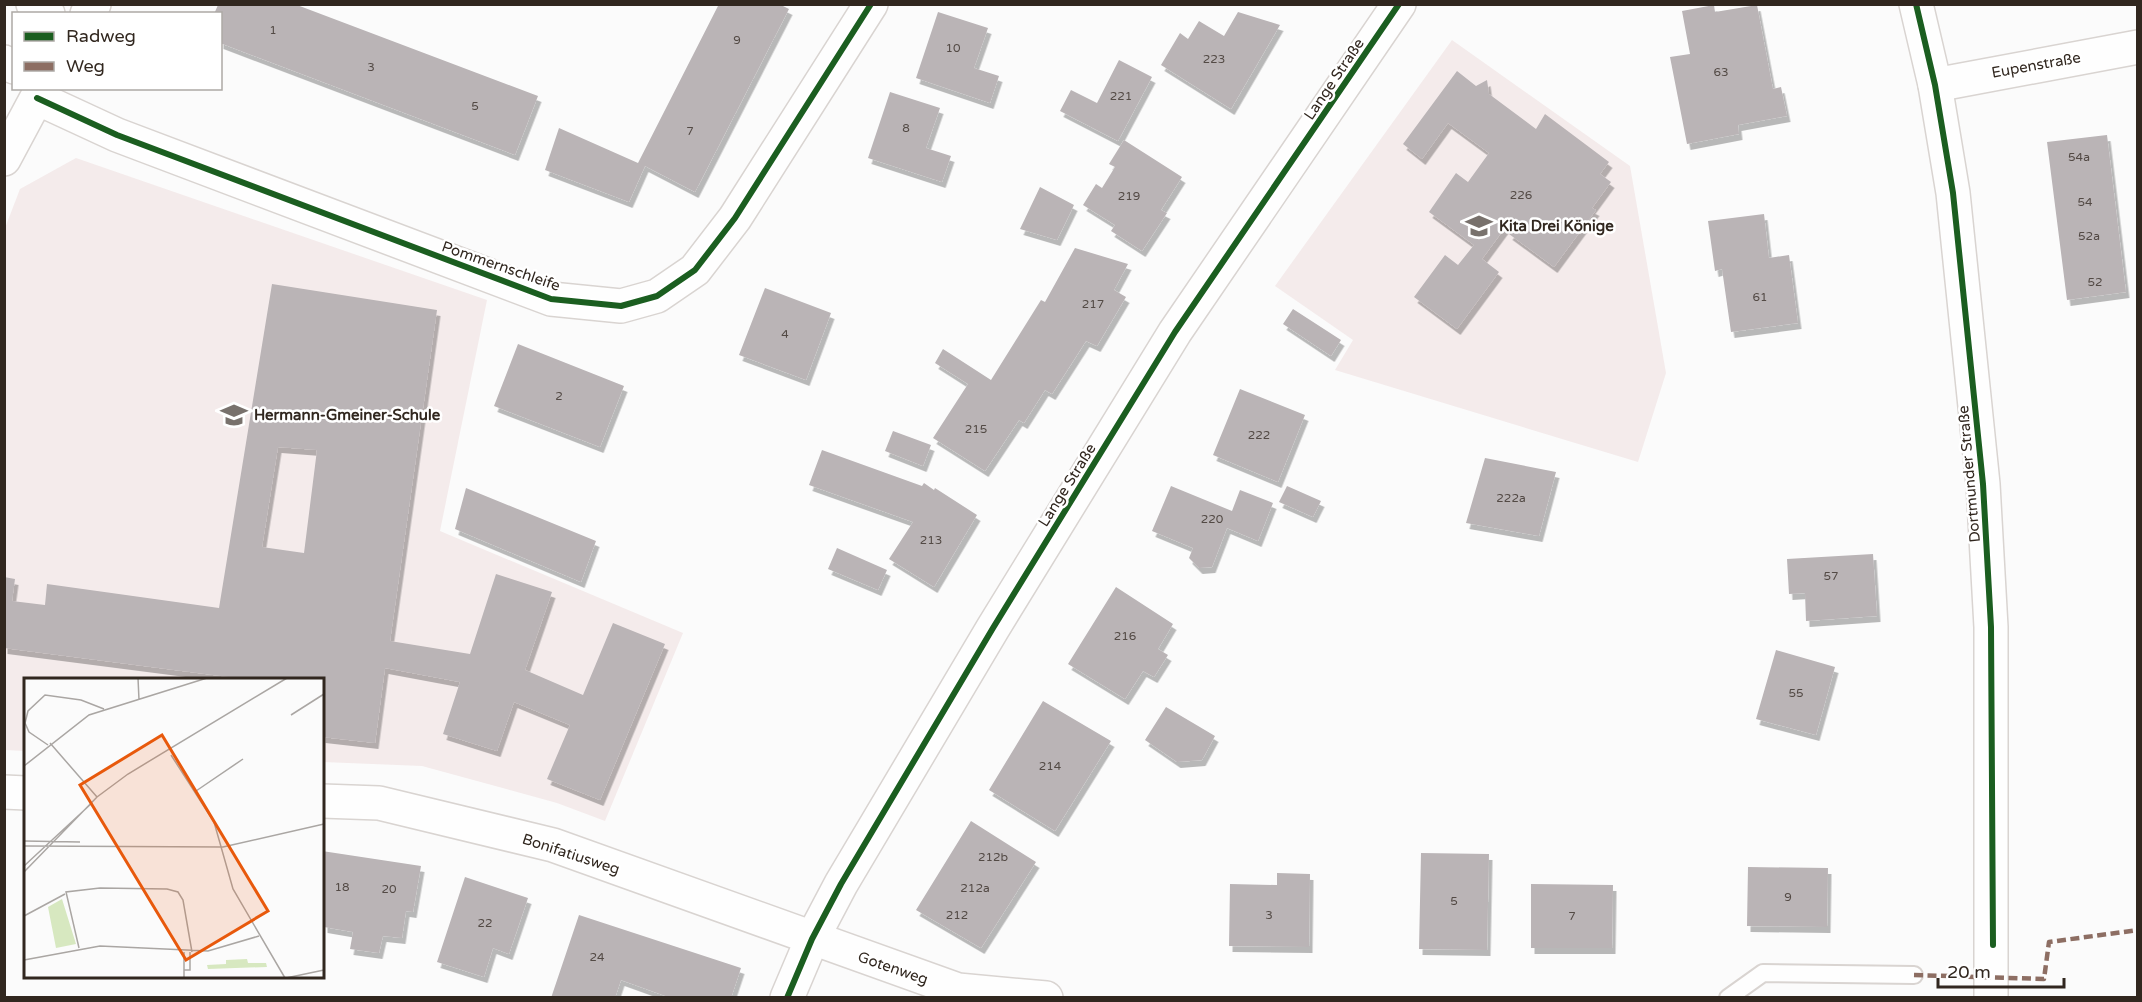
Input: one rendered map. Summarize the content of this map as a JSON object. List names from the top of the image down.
{
  "streets": {
    "street": [
      "Eupenstraße",
      "Lange Straße",
      "Pommernschleife",
      "Dortmunder Straße",
      "Bonifatiusweg",
      "Gotenweg"
    ]
  },
  "crossings": [
    ["Eupenstraße", "Dortmunder Straße"],
    ["Lange Straße", "Bonifatiusweg"],
    ["Lange Straße", "Gotenweg"],
    ["Bonifatiusweg", "Gotenweg"]
  ],
  "places": {
    "school or university": ["Kita Drei Könige", "Hermann-Gmeiner-Schule"]
  },
  "house_numbers": [
    "1",
    "9",
    "10",
    "223",
    "3",
    "63",
    "221",
    "5",
    "8",
    "7",
    "54a",
    "226",
    "219",
    "54",
    "52a",
    "52",
    "61",
    "217",
    "4",
    "2",
    "215",
    "222",
    "222a",
    "220",
    "213",
    "57",
    "216",
    "55",
    "214",
    "212b",
    "18",
    "212a",
    "20",
    "9",
    "5",
    "212",
    "3",
    "7",
    "22",
    "24"
  ],
  "legend": ["Radweg", "Weg"],
  "scale_bar": "20 m"
}
